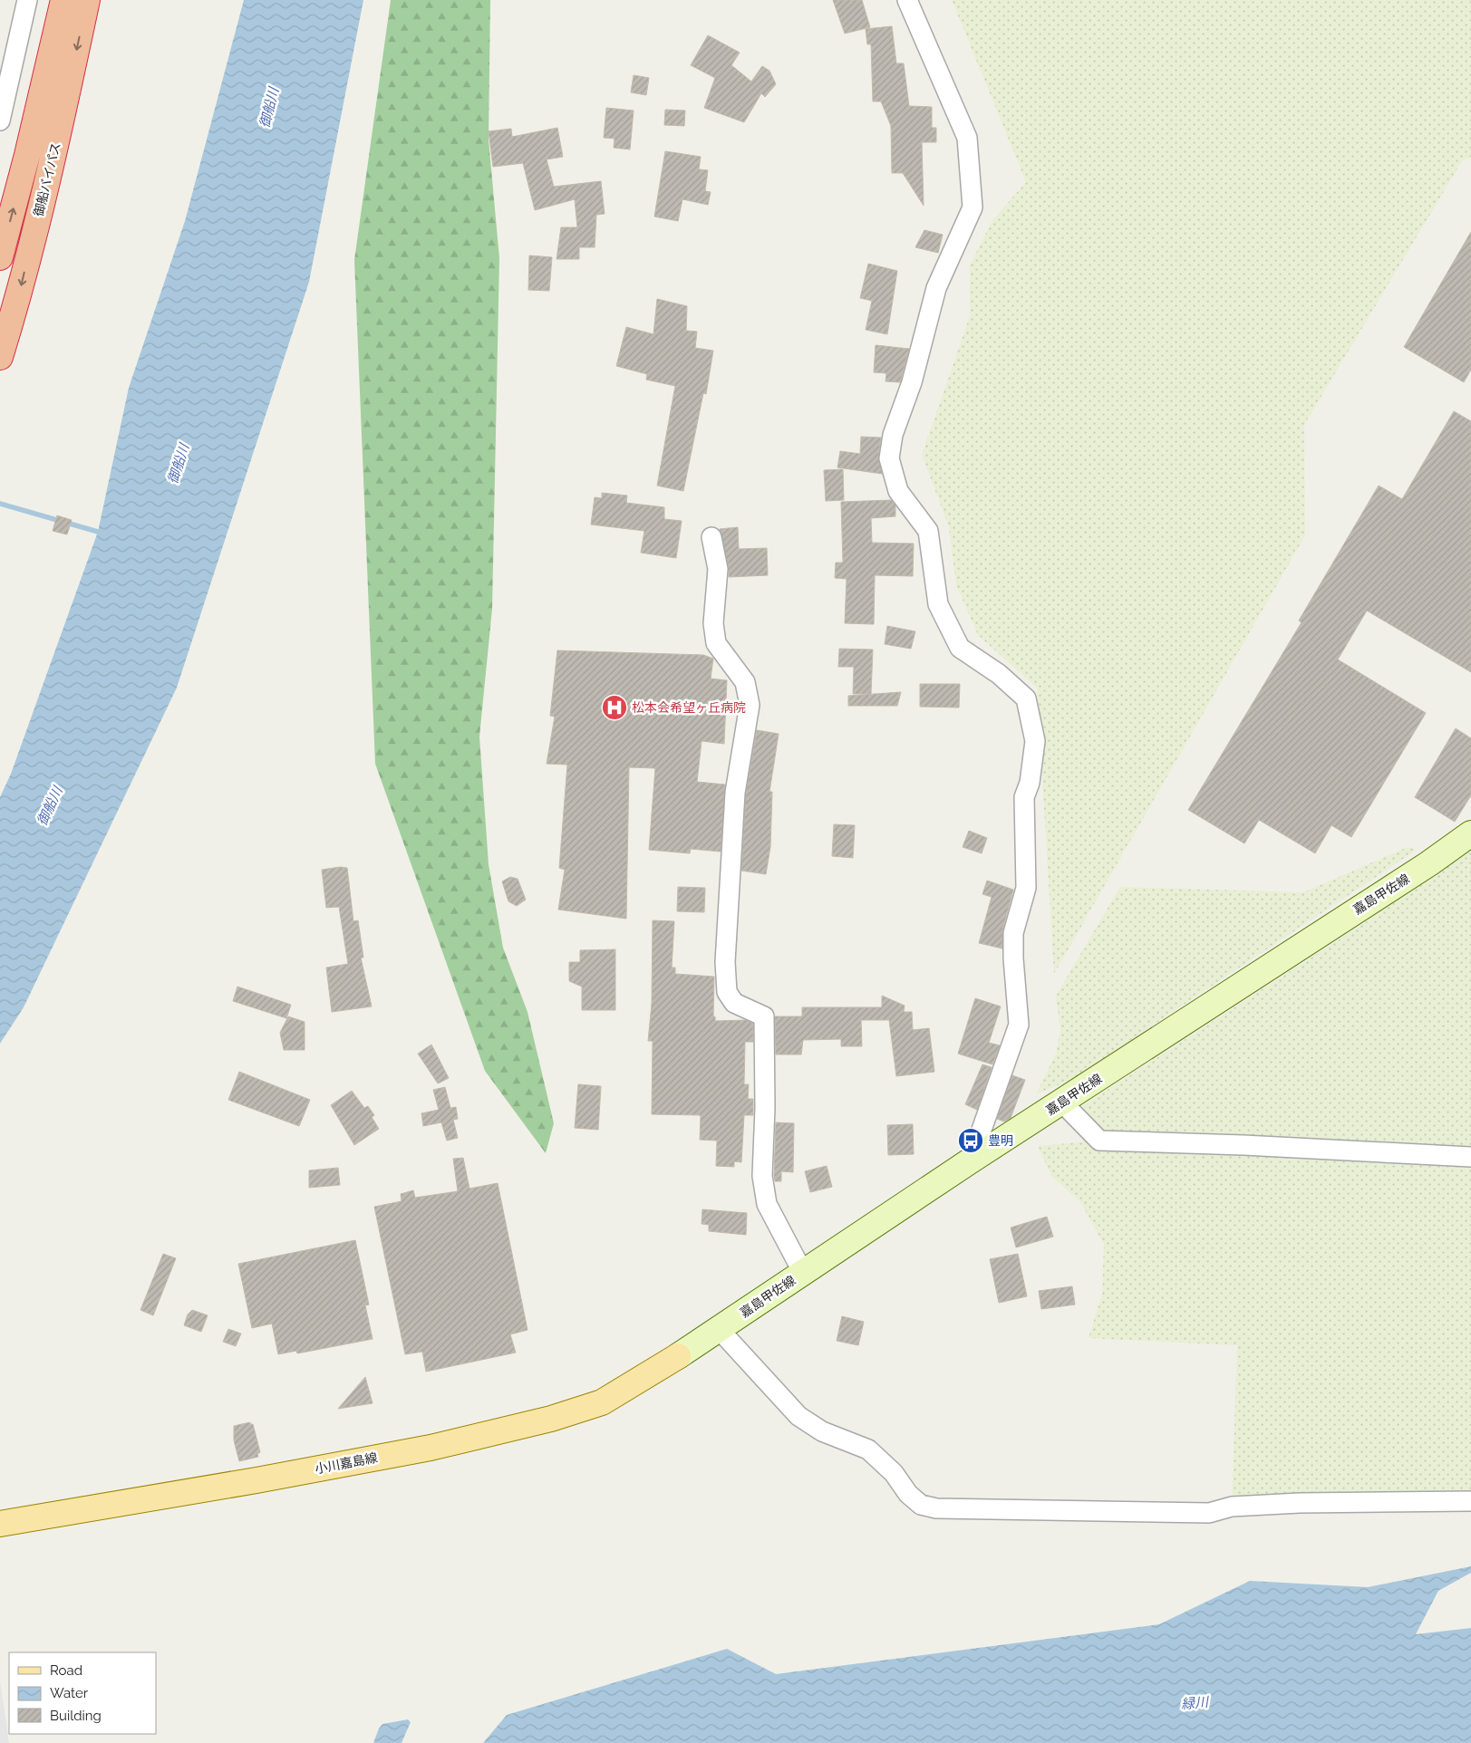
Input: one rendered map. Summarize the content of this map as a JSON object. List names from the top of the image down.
{
  "streets": {
    "highway": ["御船バイパス"],
    "main road": ["嘉島甲佐線", "小川嘉島線"]
  },
  "crossings": [
    ["嘉島甲佐線", "小川嘉島線"]
  ],
  "water": ["御船川", "緑川"],
  "places": {
    "hospital": ["松本会希望ヶ丘病院"],
    "bus stop": ["豊明"]
  },
  "legend": ["Road", "Water", "Building"]
}
